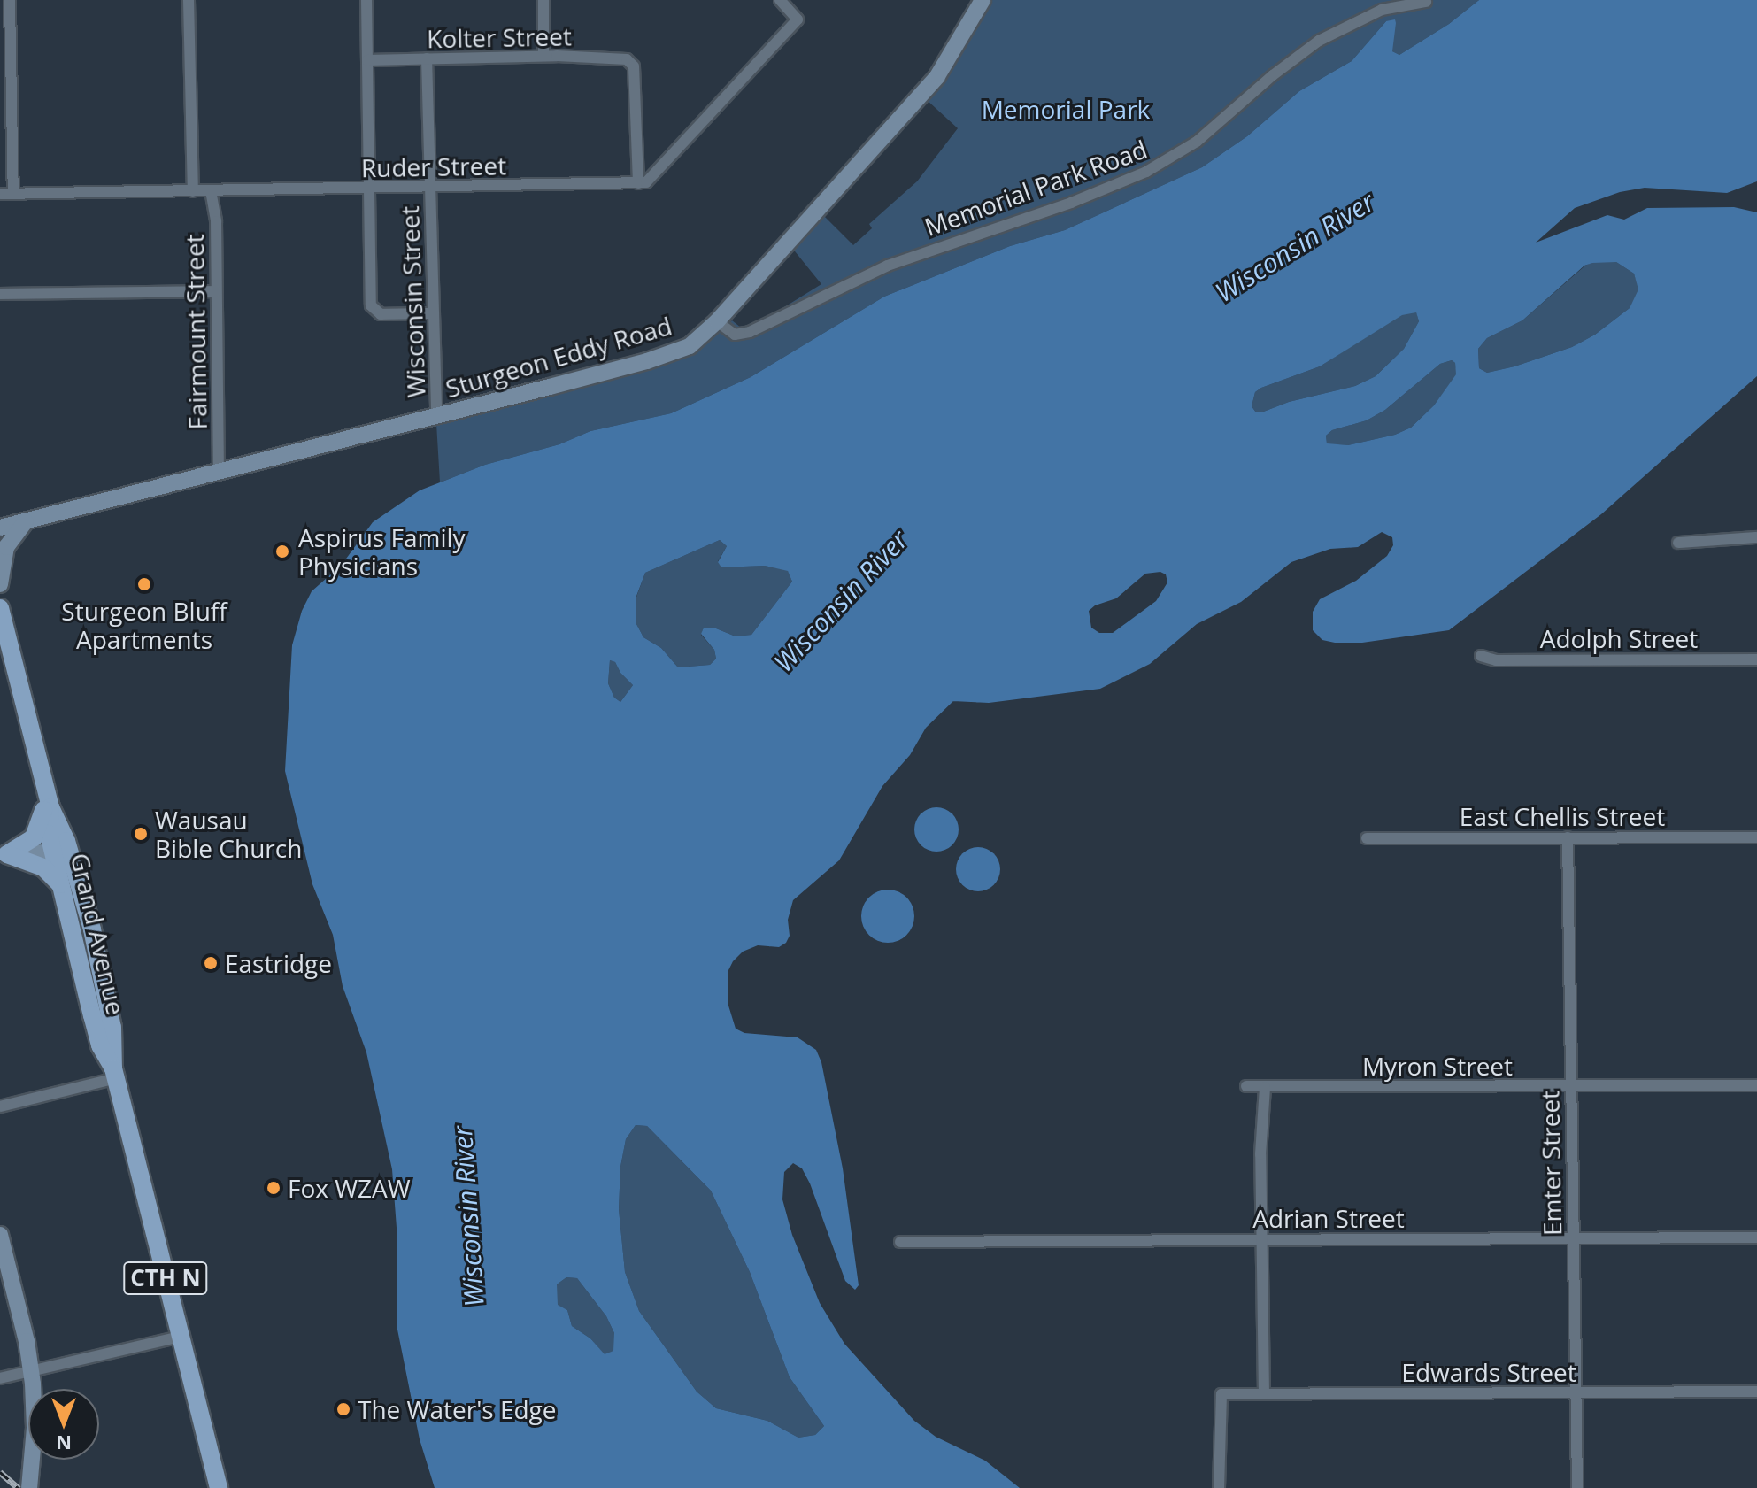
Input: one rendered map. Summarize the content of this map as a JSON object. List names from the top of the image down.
{
  "streets": {
    "main road": ["Grand Avenue", "CTH N"],
    "street": [
      "Kolter Street",
      "Ruder Street",
      "Memorial Park Road",
      "Wisconsin Street",
      "Fairmount Street",
      "Sturgeon Eddy Road",
      "Adolph Street",
      "East Chellis Street",
      "Myron Street",
      "Emter Street",
      "Adrian Street",
      "Edwards Street"
    ]
  },
  "crossings": [
    ["Kolter Street", "Ruder Street"],
    ["Kolter Street", "Wisconsin Street"],
    ["Ruder Street", "Wisconsin Street"],
    ["Ruder Street", "Fairmount Street"],
    ["Memorial Park Road", "Sturgeon Eddy Road"],
    ["Wisconsin Street", "Sturgeon Eddy Road"],
    ["Fairmount Street", "Sturgeon Eddy Road"],
    ["East Chellis Street", "Emter Street"],
    ["Myron Street", "Emter Street"],
    ["Emter Street", "Adrian Street"],
    ["Emter Street", "Edwards Street"]
  ],
  "water": ["Wisconsin River"],
  "parks": ["Memorial Park"],
  "places": [
    "Aspirus Family Physicians",
    "Sturgeon Bluff Apartments",
    "Wausau Bible Church",
    "Eastridge",
    "Fox WZAW",
    "The Water's Edge"
  ],
  "north": "bottom"
}
